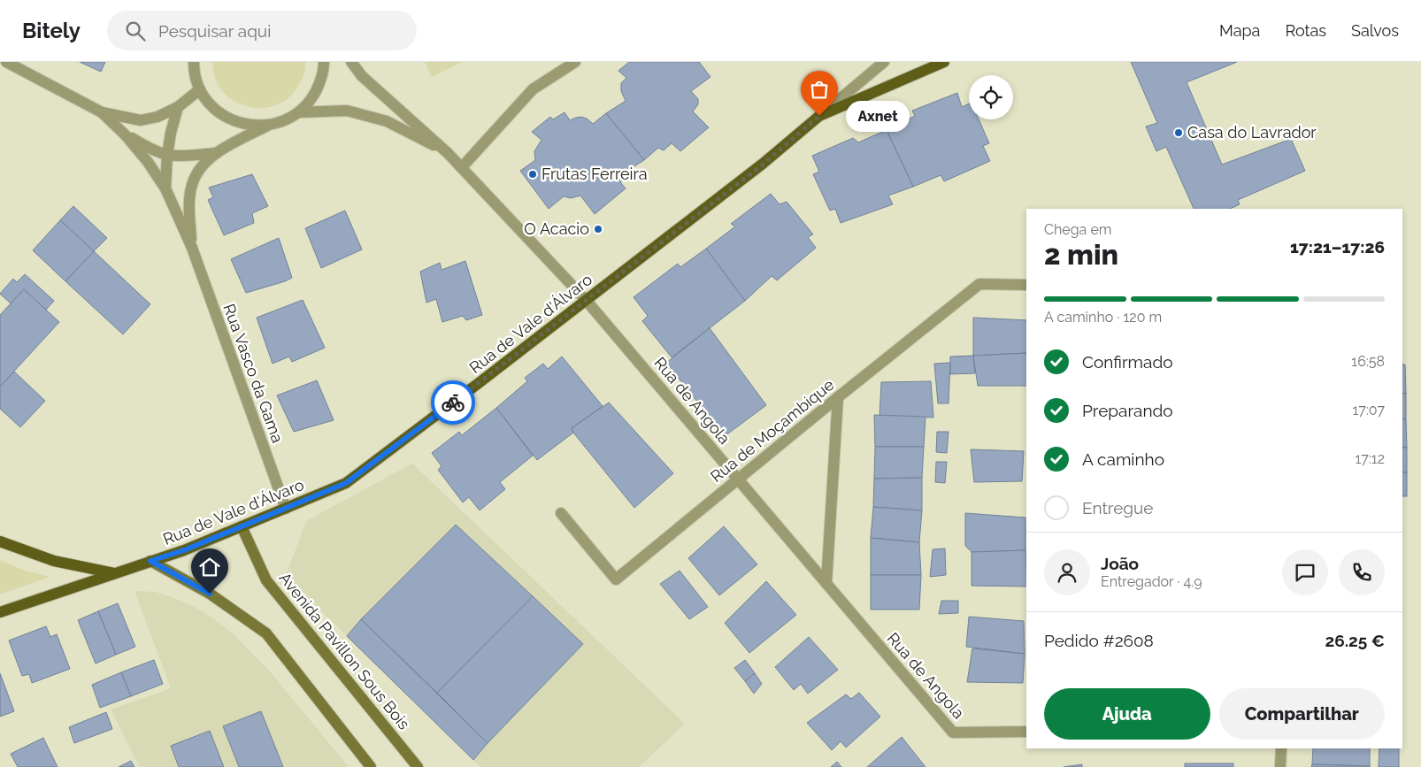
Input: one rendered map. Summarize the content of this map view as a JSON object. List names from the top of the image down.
{
  "streets": {
    "main road": ["Rua de Vale d'Álvaro"],
    "street": [
      "Rua Vasco da Gama",
      "Rua de Angola",
      "Rua de Moçambique",
      "Avenida Pavillon Sous Bois"
    ]
  },
  "crossings": [
    ["Rua de Vale d'Álvaro", "Rua Vasco da Gama"],
    ["Rua de Vale d'Álvaro", "Rua de Angola"],
    ["Rua de Vale d'Álvaro", "Avenida Pavillon Sous Bois"],
    ["Rua de Angola", "Rua de Moçambique"]
  ],
  "places": [
    "Axnet",
    "Casa do Lavrador",
    "Frutas Ferreira",
    "O Acacio"
  ],
  "page": {
    "header": "Bitely",
    "search": "Pesquisar aqui",
    "nav": ["Mapa", "Rotas", "Salvos"],
    "bubble": "Axnet",
    "heading": ["2 min", "Chega em", "17:21–17:26"],
    "panel": [
      "João",
      "Entregador · 4.9",
      "Pedido #2608",
      "26.25 €"
    ],
    "bar": "A caminho · 120 m",
    "list": [
      ["Confirmado", "16:58"],
      ["Preparando", "17:07"],
      ["A caminho", "17:12"],
      "Entregue"
    ],
    "buttons": ["Ajuda", "Compartilhar"]
  }
}
